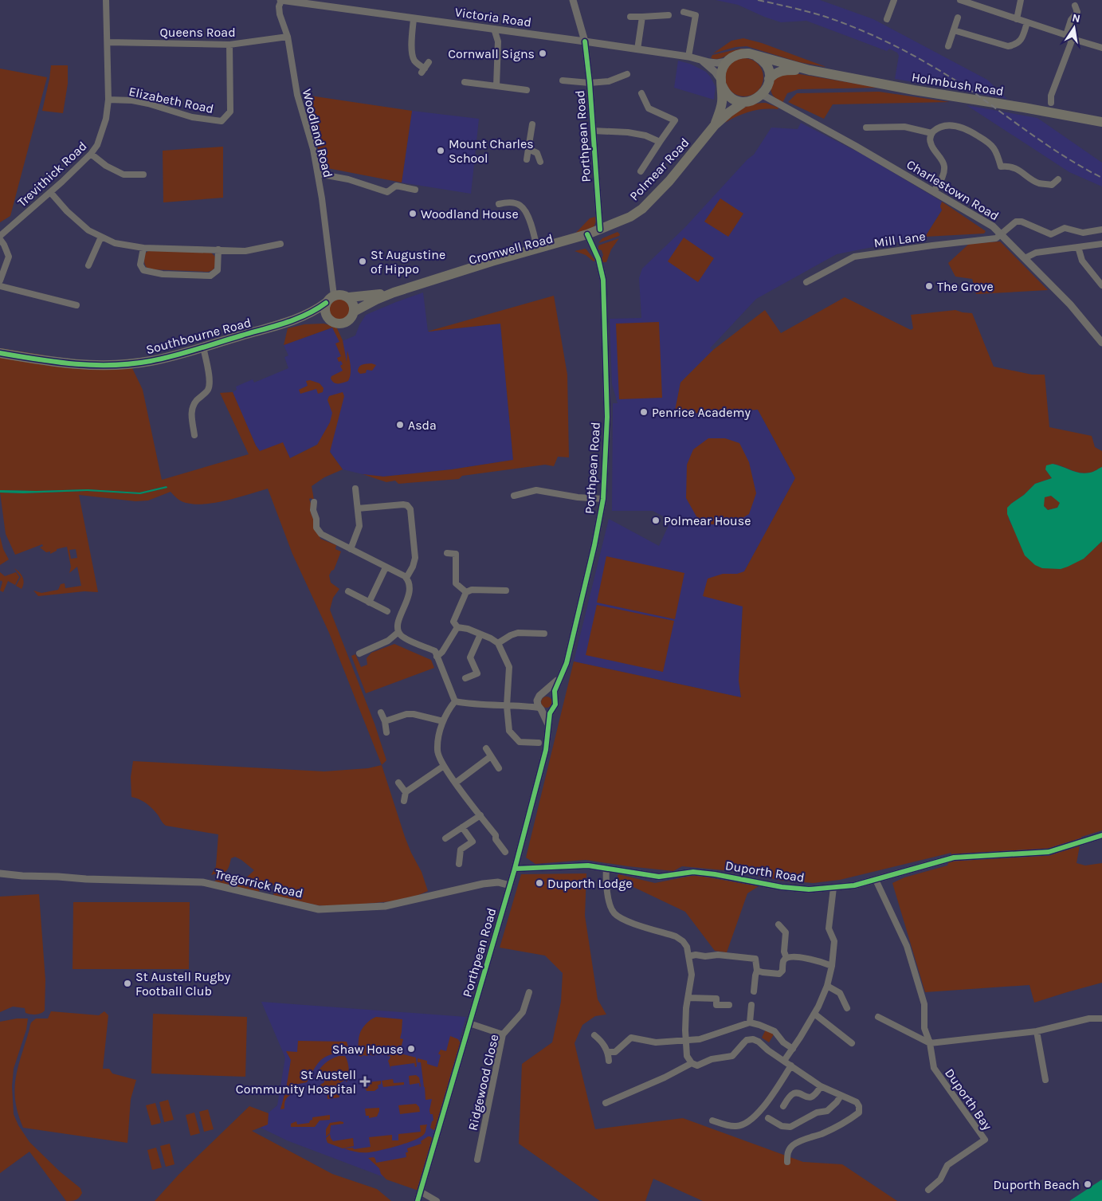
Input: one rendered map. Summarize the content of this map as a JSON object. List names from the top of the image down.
{
  "streets": {
    "highway": [
      "Holmbush Road",
      "Polmear Road",
      "Cromwell Road",
      "Southbourne Road"
    ],
    "street": [
      "Victoria Road",
      "Queens Road",
      "Elizabeth Road",
      "Woodland Road",
      "Porthpean Road",
      "Trevithick Road",
      "Charlestown Road",
      "Mill Lane",
      "Duporth Road",
      "Tregorrick Road",
      "Ridgewood Close",
      "Duporth Bay"
    ]
  },
  "crossings": [
    ["Victoria Road", "Woodland Road"],
    ["Victoria Road", "Porthpean Road"],
    ["Victoria Road", "Charlestown Road"],
    ["Queens Road", "Elizabeth Road"],
    ["Queens Road", "Woodland Road"],
    ["Queens Road", "Trevithick Road"],
    ["Elizabeth Road", "Trevithick Road"],
    ["Woodland Road", "Cromwell Road"],
    ["Woodland Road", "Southbourne Road"],
    ["Porthpean Road", "Polmear Road"],
    ["Porthpean Road", "Cromwell Road"],
    ["Porthpean Road", "Duporth Road"],
    ["Porthpean Road", "Tregorrick Road"],
    ["Polmear Road", "Cromwell Road"],
    ["Charlestown Road", "Mill Lane"],
    ["Cromwell Road", "Southbourne Road"],
    ["Duporth Road", "Duporth Bay"]
  ],
  "places": {
    "other": [
      "Cornwall Signs",
      "Mount Charles School",
      "Woodland House",
      "St Augustine of Hippo",
      "The Grove",
      "Penrice Academy",
      "Asda",
      "Polmear House",
      "Duporth Lodge",
      "St Austell Rugby Football Club",
      "Shaw House",
      "Duporth Beach"
    ],
    "health": ["St Austell Community Hospital"]
  },
  "north": "top"
}
